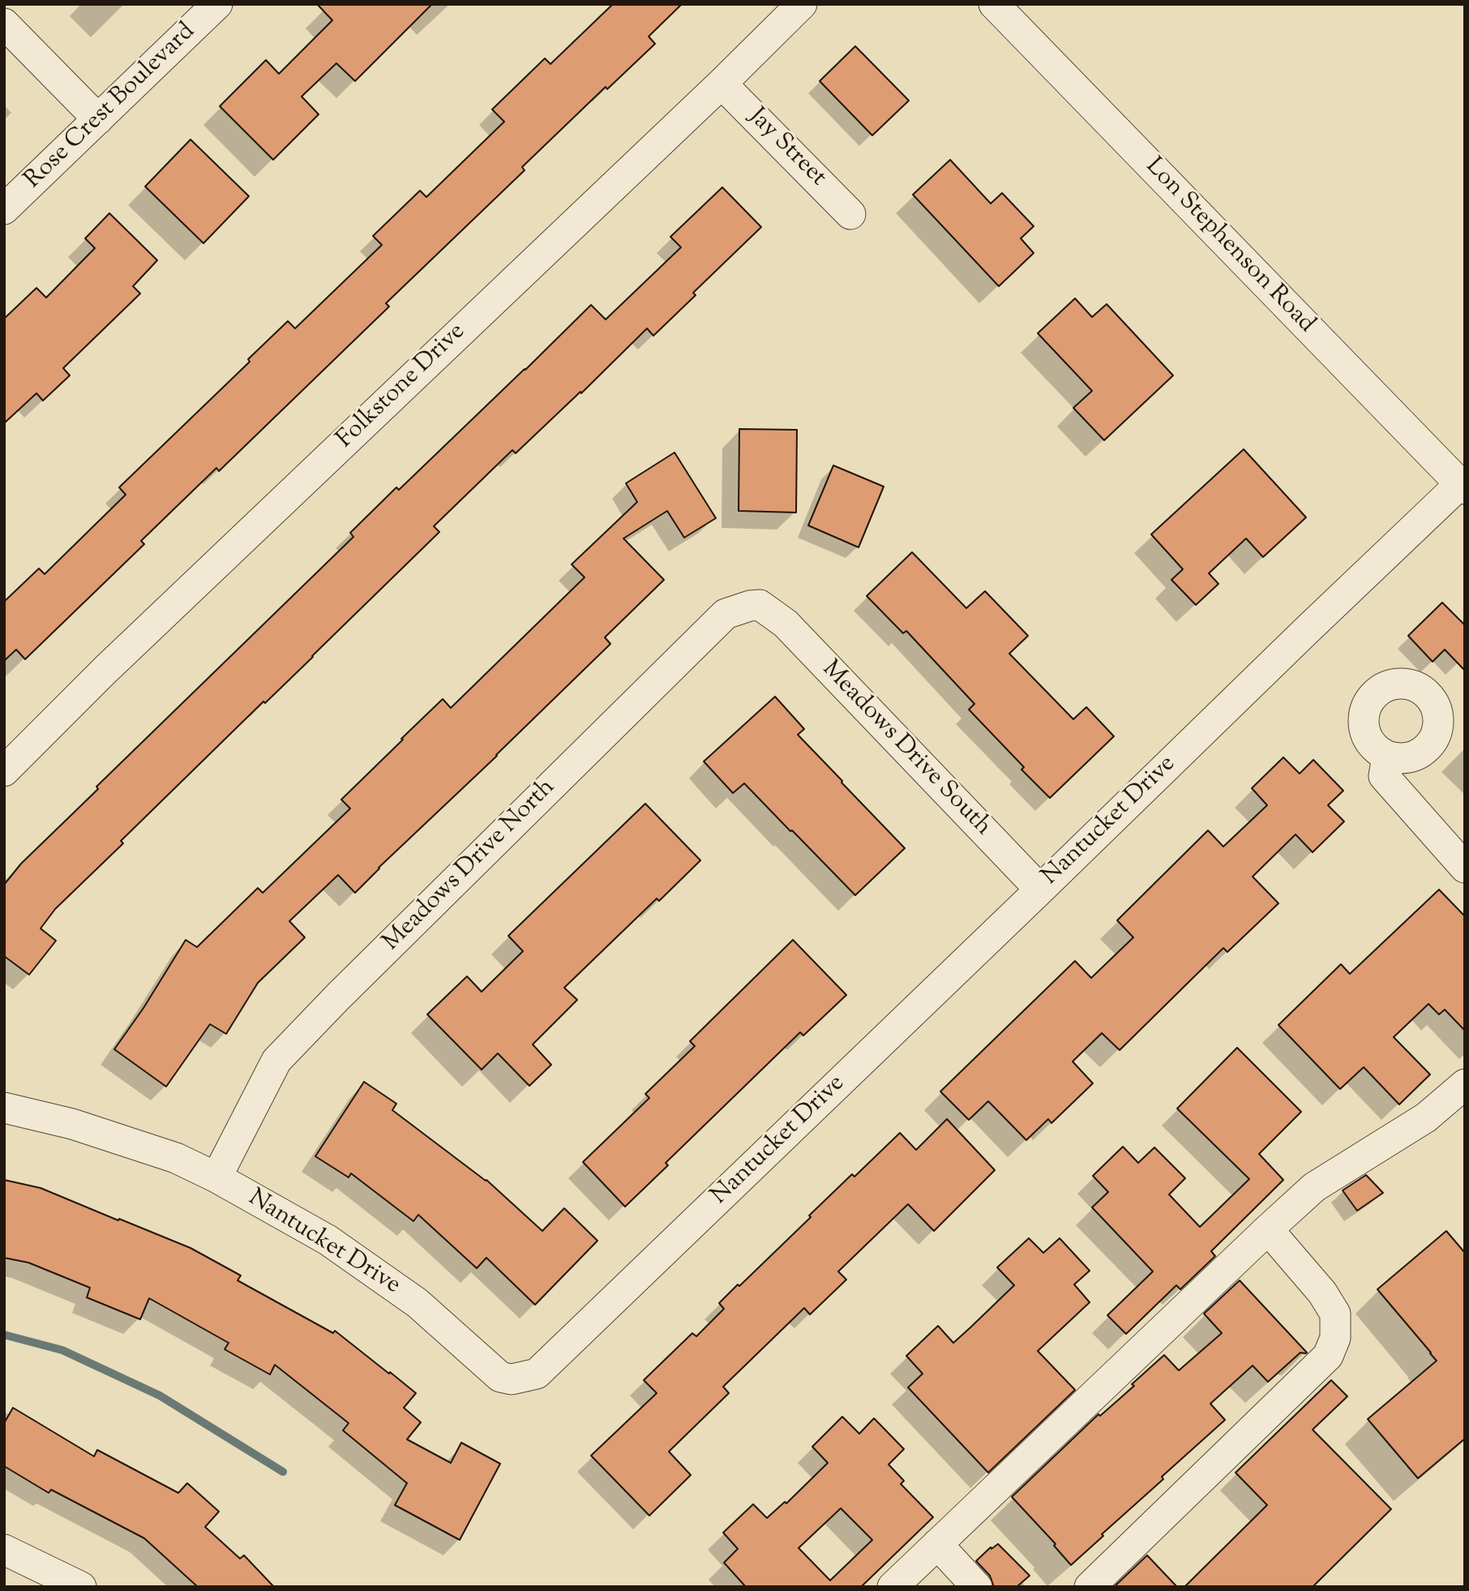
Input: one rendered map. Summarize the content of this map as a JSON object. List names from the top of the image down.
{
  "streets": {
    "street": [
      "Rose Crest Boulevard",
      "Jay Street",
      "Lon Stephenson Road",
      "Folkstone Drive",
      "Meadows Drive South",
      "Nantucket Drive",
      "Meadows Drive North"
    ]
  },
  "crossings": [
    ["Jay Street", "Folkstone Drive"],
    ["Lon Stephenson Road", "Nantucket Drive"],
    ["Meadows Drive South", "Nantucket Drive"],
    ["Meadows Drive South", "Meadows Drive North"],
    ["Nantucket Drive", "Meadows Drive North"]
  ]
}
